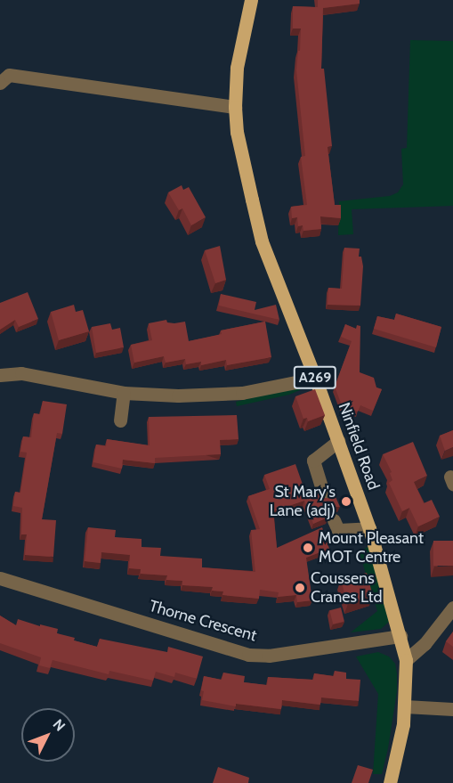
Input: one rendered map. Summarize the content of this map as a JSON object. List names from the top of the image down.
{
  "streets": {
    "main road": ["A269", "Ninfield Road"],
    "street": ["Thorne Crescent"]
  },
  "crossings": [
    ["Ninfield Road", "Thorne Crescent"]
  ],
  "places": ["St Mary's Lane (adj)", "Mount Pleasant MOT Centre", "Coussens Cranes Ltd"],
  "north": "top right"
}
